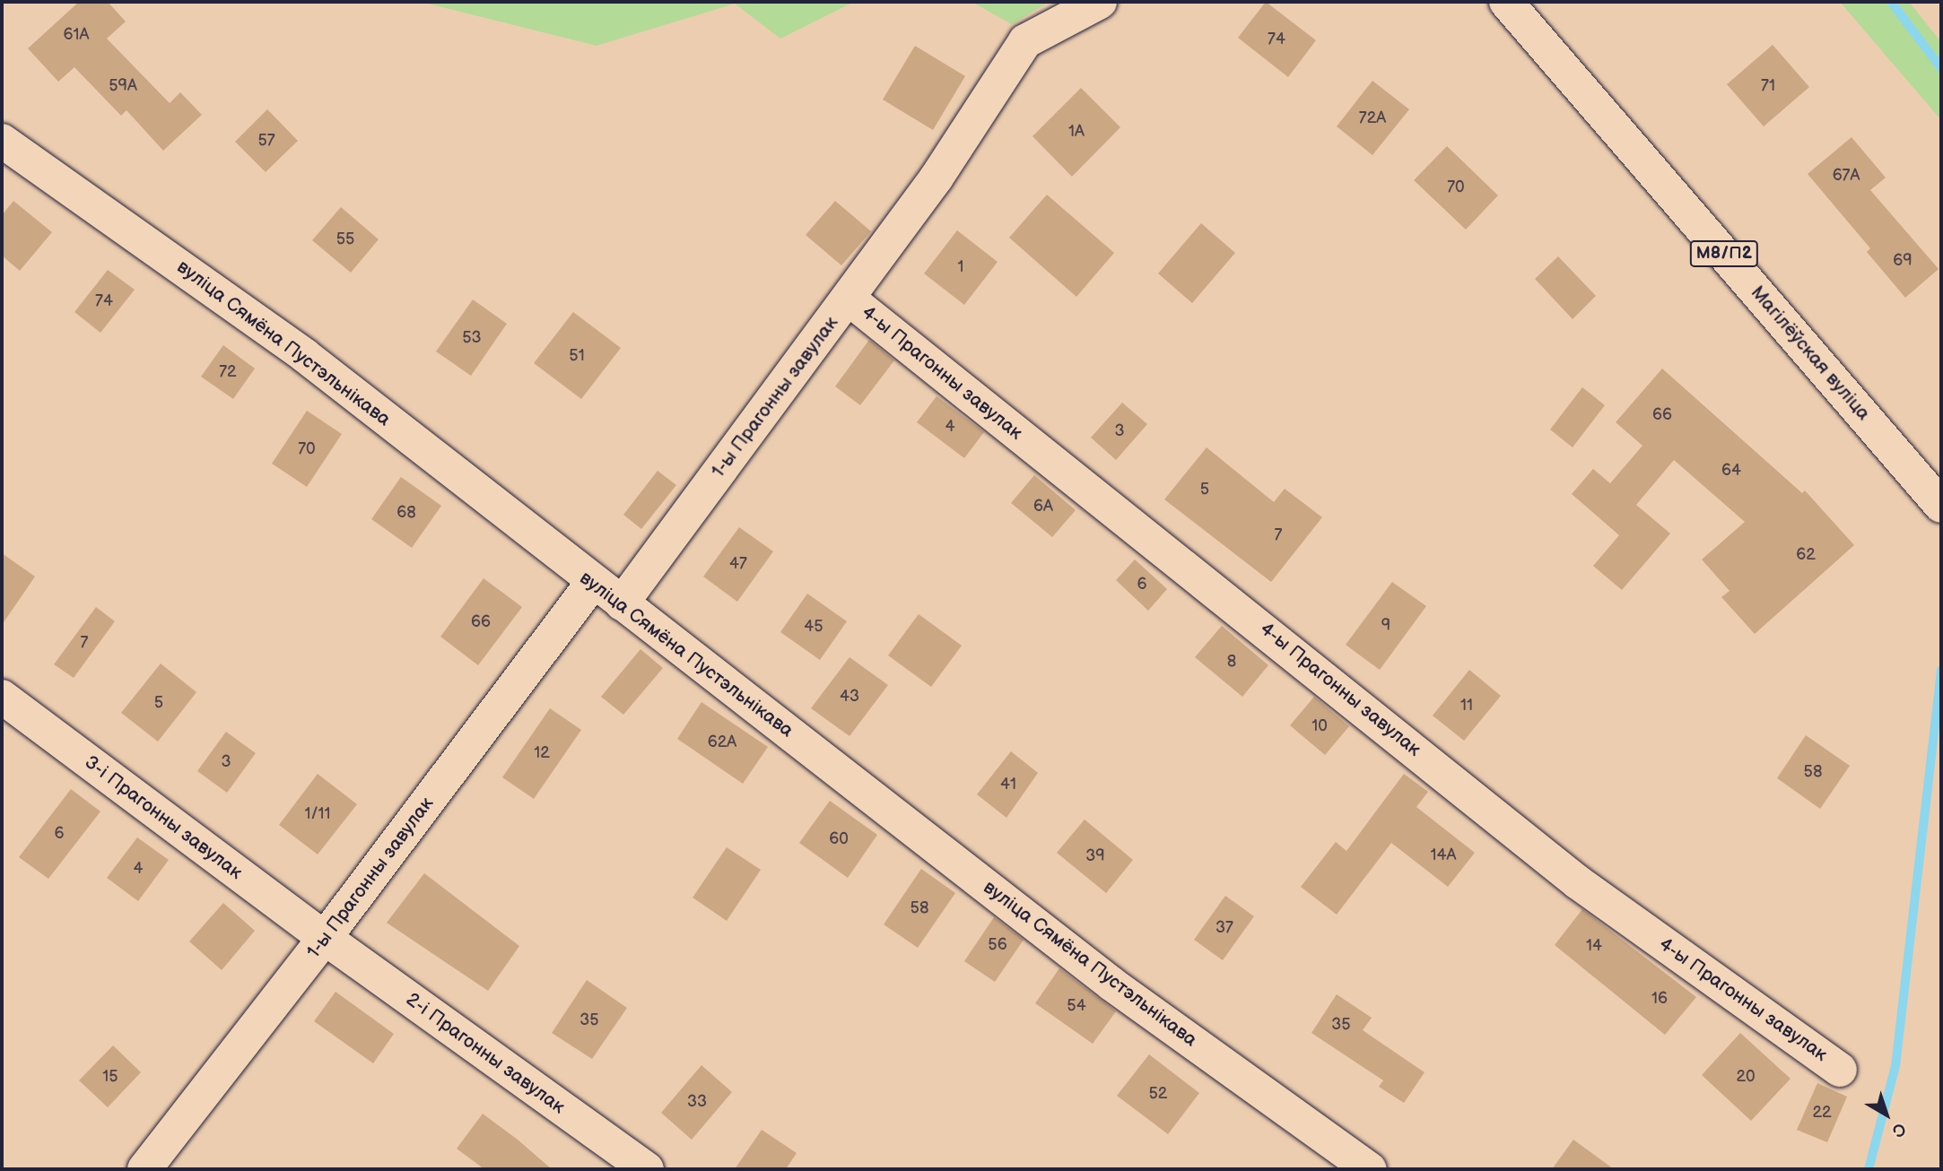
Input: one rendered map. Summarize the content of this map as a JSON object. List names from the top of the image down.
{
  "streets": {
    "street": [
      "М8/П2",
      "вуліца Сямёна Пустэльнікава",
      "Магілёўская вуліца",
      "4-ы Прагонны завулак",
      "1-ы Прагонны завулак",
      "3-і Прагонны завулак",
      "2-і Прагонны завулак"
    ]
  },
  "crossings": [
    ["вуліца Сямёна Пустэльнікава", "1-ы Прагонны завулак"],
    ["4-ы Прагонны завулак", "1-ы Прагонны завулак"],
    ["1-ы Прагонны завулак", "3-і Прагонны завулак"],
    ["1-ы Прагонны завулак", "2-і Прагонны завулак"],
    ["3-і Прагонны завулак", "2-і Прагонны завулак"]
  ],
  "house_numbers": [
    "61А",
    "74",
    "59А",
    "71",
    "72А",
    "1А",
    "57",
    "67А",
    "70",
    "55",
    "69",
    "1",
    "74",
    "53",
    "51",
    "72",
    "66",
    "4",
    "3",
    "70",
    "64",
    "5",
    "6А",
    "68",
    "7",
    "62",
    "47",
    "6",
    "66",
    "9",
    "45",
    "7",
    "8",
    "43",
    "5",
    "11",
    "10",
    "62А",
    "12",
    "3",
    "58",
    "41",
    "1/11",
    "6",
    "60",
    "14А",
    "39",
    "4",
    "58",
    "37",
    "56",
    "14",
    "16",
    "54",
    "35",
    "35",
    "15",
    "20",
    "52",
    "33",
    "22"
  ],
  "north": "bottom right"
}
